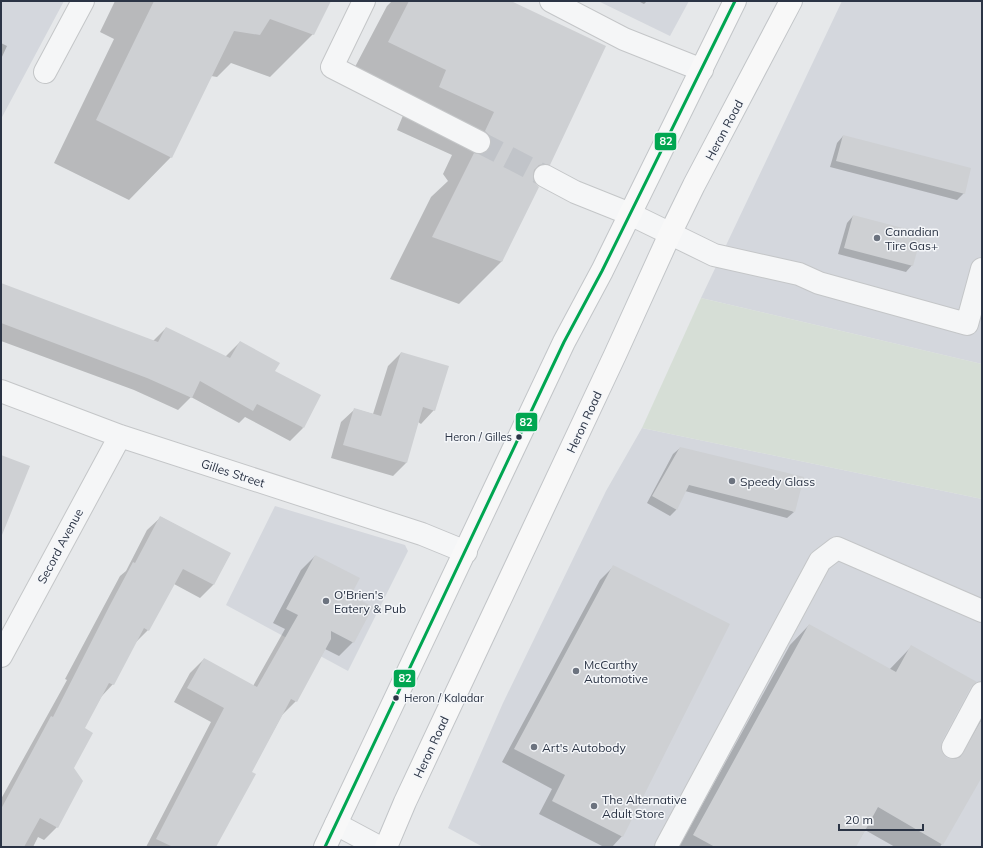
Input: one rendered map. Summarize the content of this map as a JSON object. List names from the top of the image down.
{
  "streets": {
    "main road": ["Heron Road"],
    "street": ["Gilles Street", "Secord Avenue"]
  },
  "crossings": [
    ["Gilles Street", "Secord Avenue"]
  ],
  "places": [
    "Canadian Tire Gas+",
    "Heron / Gilles",
    "Speedy Glass",
    "O'Brien's Eatery & Pub",
    "McCarthy Automotive",
    "Heron / Kaladar",
    "Art's Autobody",
    "The Alternative Adult Store"
  ],
  "lines": ["transit line 82"],
  "scale_bar": "20 m"
}
